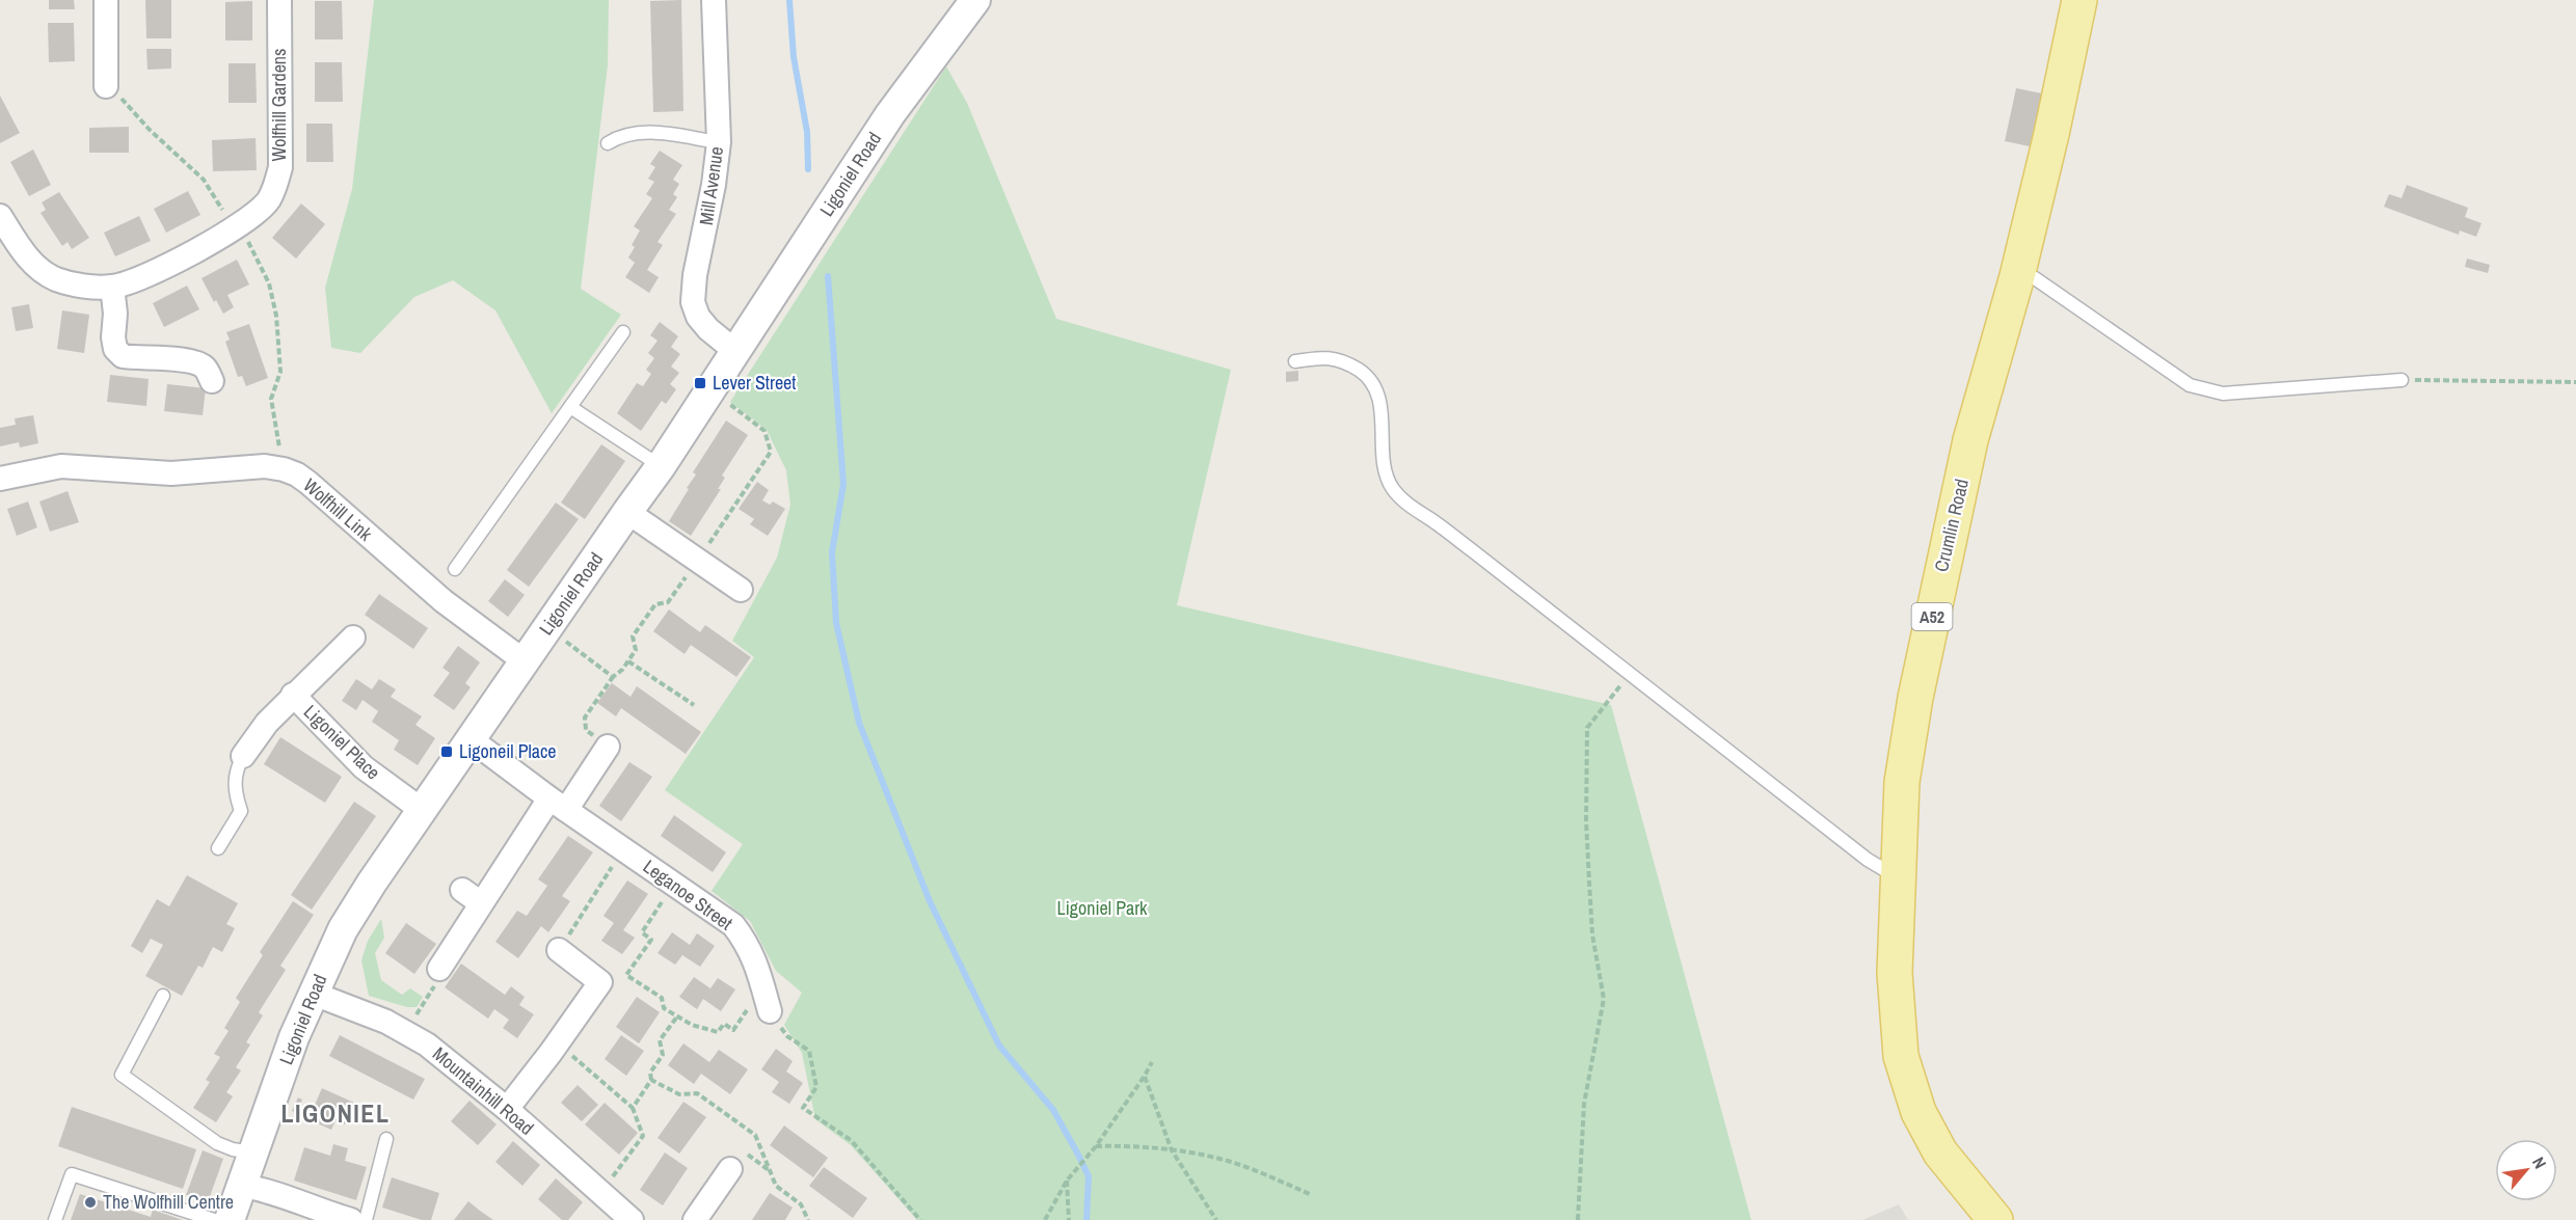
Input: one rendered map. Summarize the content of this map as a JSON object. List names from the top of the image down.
{
  "streets": {
    "main road": ["Crumlin Road", "A52"],
    "street": [
      "Wolfhill Gardens",
      "Ligoniel Road",
      "Mill Avenue",
      "Wolfhill Link",
      "Ligoniel Place",
      "Leganoe Street",
      "Mountainhill Road"
    ]
  },
  "crossings": [
    ["Ligoniel Road", "Mill Avenue"],
    ["Ligoniel Road", "Wolfhill Link"],
    ["Ligoniel Road", "Ligoniel Place"],
    ["Ligoniel Road", "Leganoe Street"],
    ["Ligoniel Road", "Mountainhill Road"]
  ],
  "districts": ["LIGONIEL"],
  "parks": ["Ligoniel Park"],
  "places": {
    "transit": ["Lever Street", "Ligoneil Place"],
    "other": ["The Wolfhill Centre"]
  },
  "north": "top right"
}
